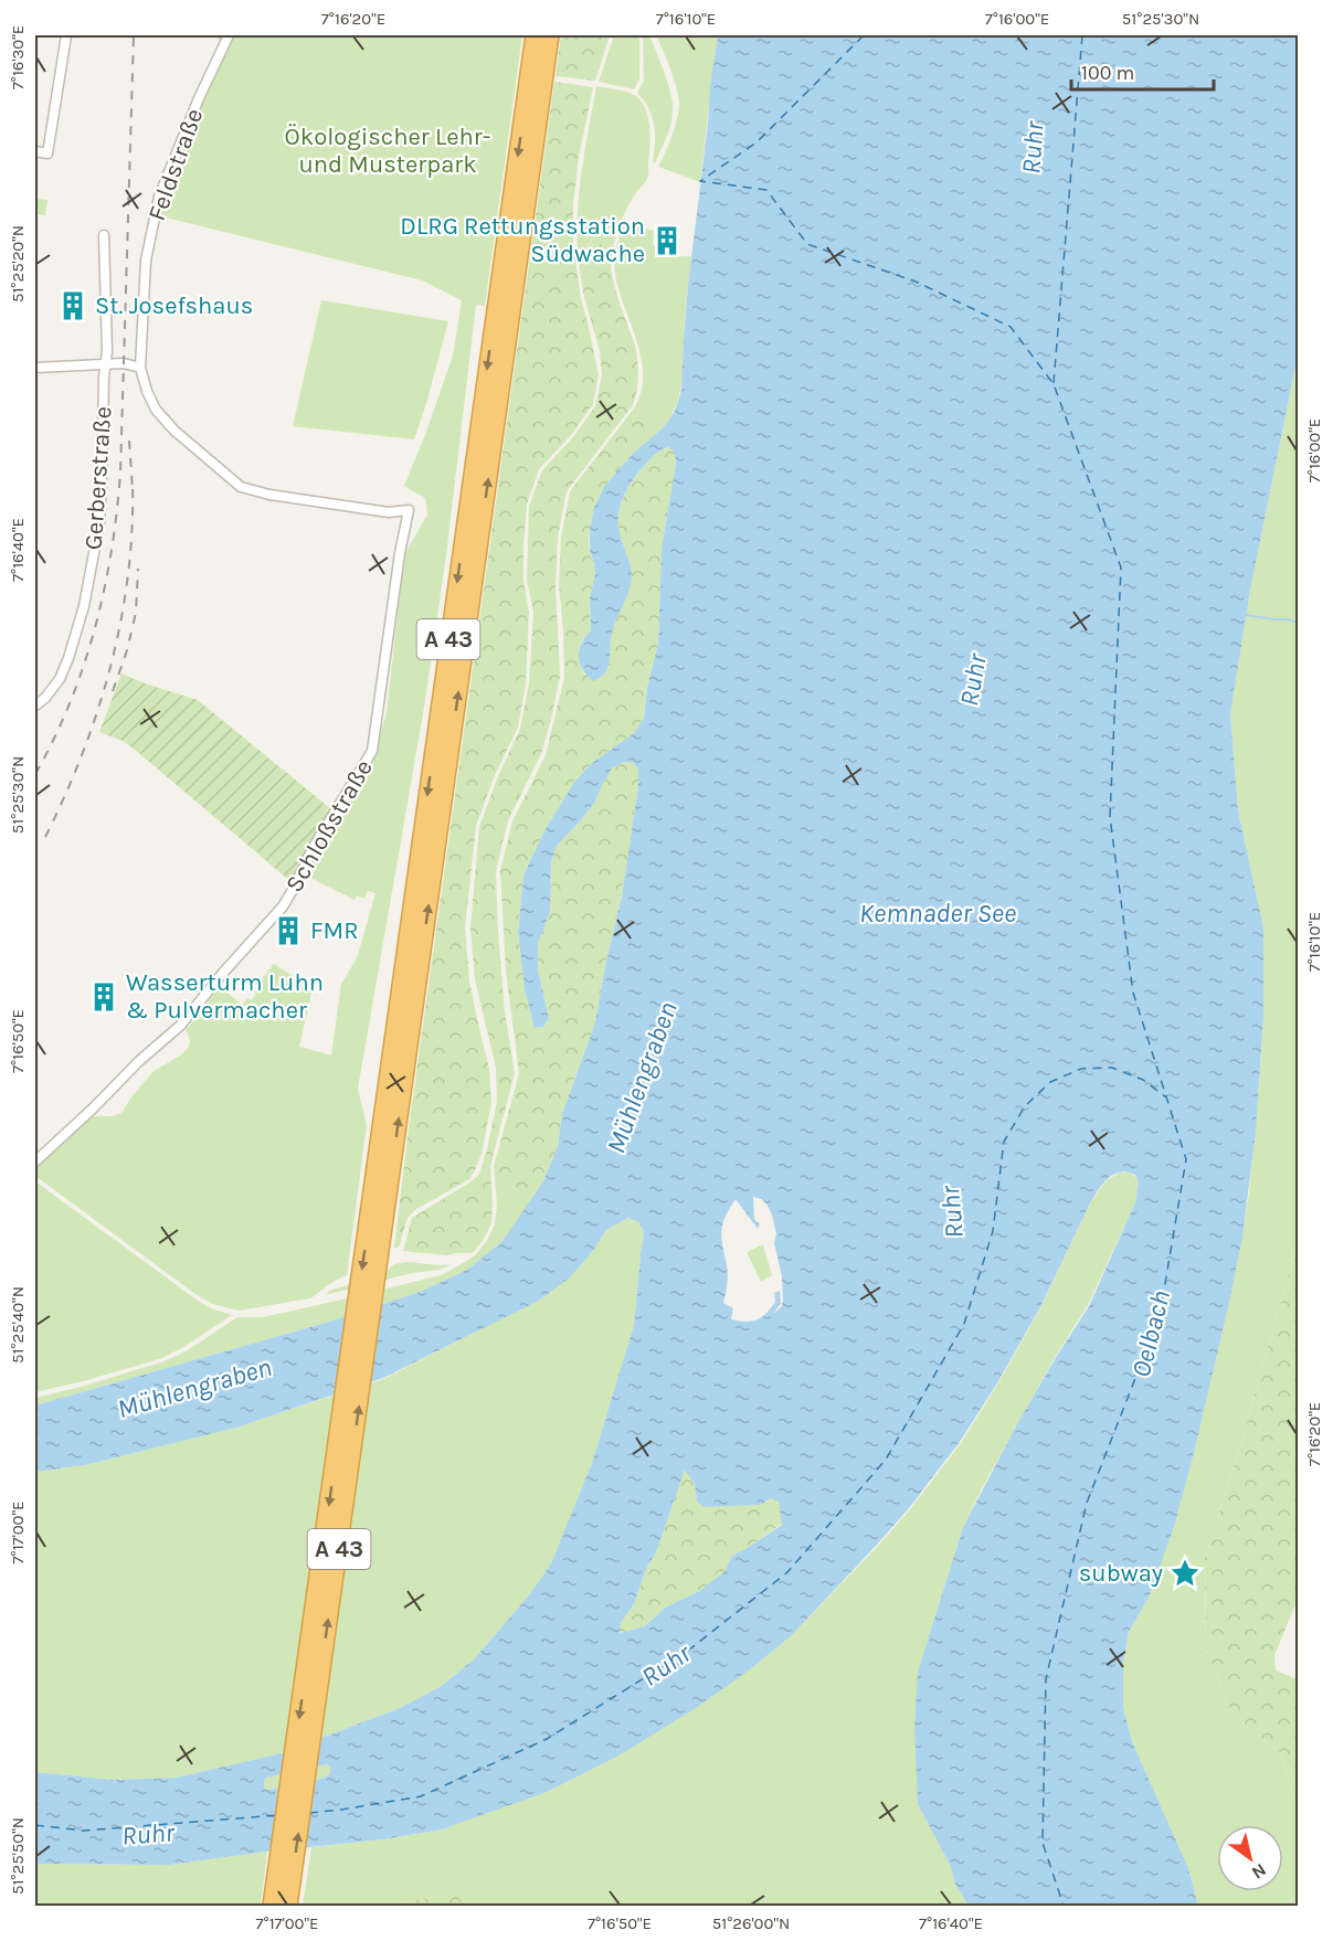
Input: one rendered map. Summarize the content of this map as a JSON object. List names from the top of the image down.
{
  "streets": {
    "highway": ["A 43"],
    "street": ["Feldstraße", "Gerberstraße", "Schloßstraße"]
  },
  "crossings": [
    ["Feldstraße", "Schloßstraße"]
  ],
  "water": [
    "Ruhr",
    "Kemnader See",
    "Mühlengraben",
    "Oelbach"
  ],
  "parks": ["Ökologischer Lehr- und Musterpark"],
  "places": {
    "building": [
      "DLRG Rettungsstation Südwache",
      "St. Josefshaus",
      "FMR",
      "Wasserturm Luhn & Pulvermacher"
    ],
    "place": ["subway"]
  },
  "scale_bar": "100 m",
  "north": "bottom right",
  "coordinates": [
    "7°16'20\"E",
    "7°16'10\"E",
    "7°16'00\"E",
    "51°25'30\"N",
    "7°16'30\"E",
    "51°25'20\"N",
    "7°16'40\"E",
    "7°16'50\"E",
    "51°25'40\"N",
    "7°17'00\"E",
    "51°25'50\"N",
    "51°26'00\"N"
  ]
}
